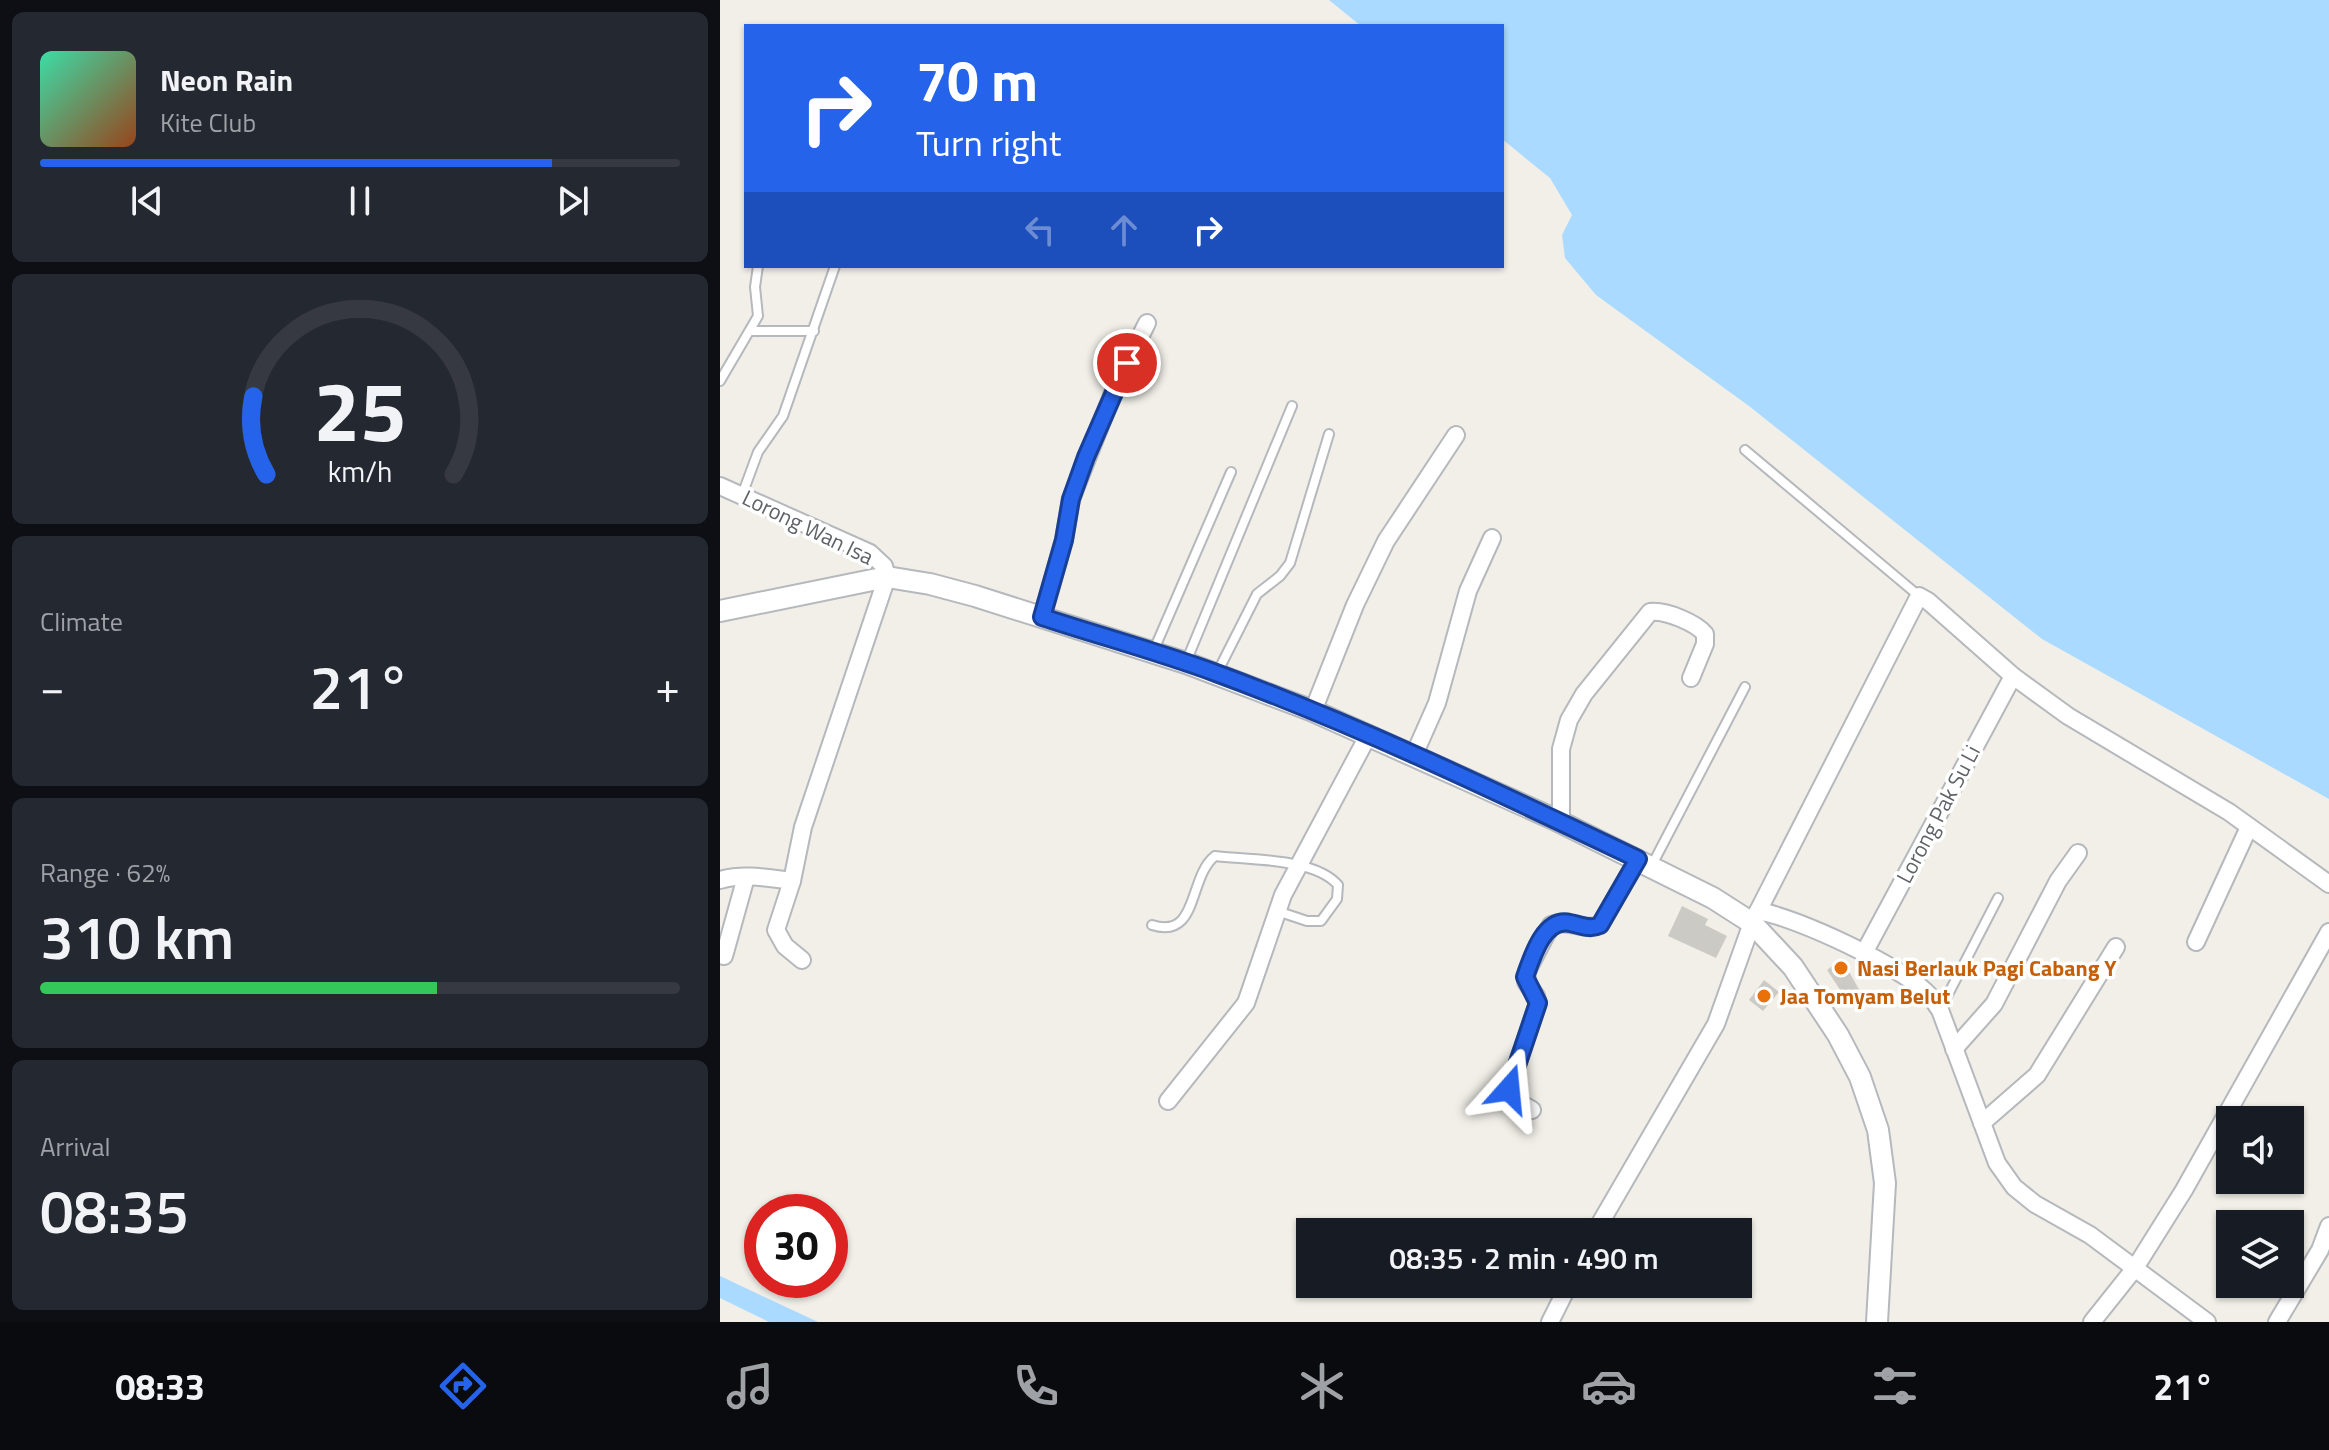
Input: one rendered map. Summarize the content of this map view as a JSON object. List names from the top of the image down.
{
  "streets": {
    "street": ["Lorong Wan Isa", "Lorong Pak Su Li"]
  },
  "places": ["Nasi Berlauk Pagi Cabang Y", "Jaa Tomyam Belut"],
  "page": {
    "turn": ["70 m", "Turn right"],
    "song": ["Neon Rain", "Kite Club"],
    "tile": [
      "Climate",
      ["Range · 62%", "310 km"],
      ["Arrival", "08:35"]
    ],
    "heat": ["−", "21°", "+"],
    "limit": "30",
    "trip": "08:35 · 2 min · 490 m",
    "tabs": ["08:33", "21°"],
    "gauge": ["25", "km/h"]
  }
}
